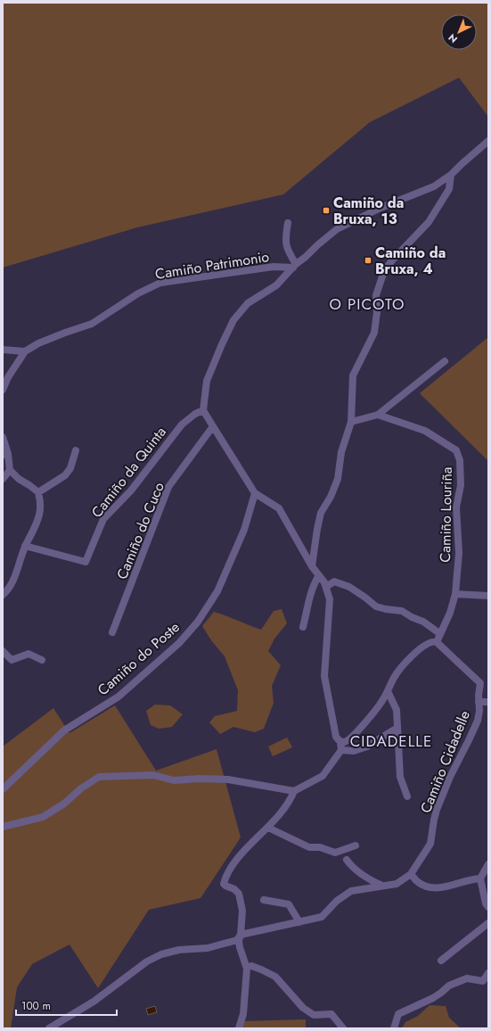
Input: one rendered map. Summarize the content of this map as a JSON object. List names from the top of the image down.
{
  "streets": {
    "street": [
      "Camiño Patrimonio",
      "Camiño da Quinta",
      "Camiño Louriña",
      "Camiño do Cuco",
      "Camiño do Poste",
      "Camiño Cidadelle"
    ]
  },
  "crossings": [
    ["Camiño Louriña", "Camiño Cidadelle"]
  ],
  "districts": ["O PICOTO", "CIDADELLE"],
  "places": {
    "transit": ["Camiño da Bruxa, 13", "Camiño da Bruxa, 4"]
  },
  "scale_bar": "100 m",
  "north": "bottom left"
}
